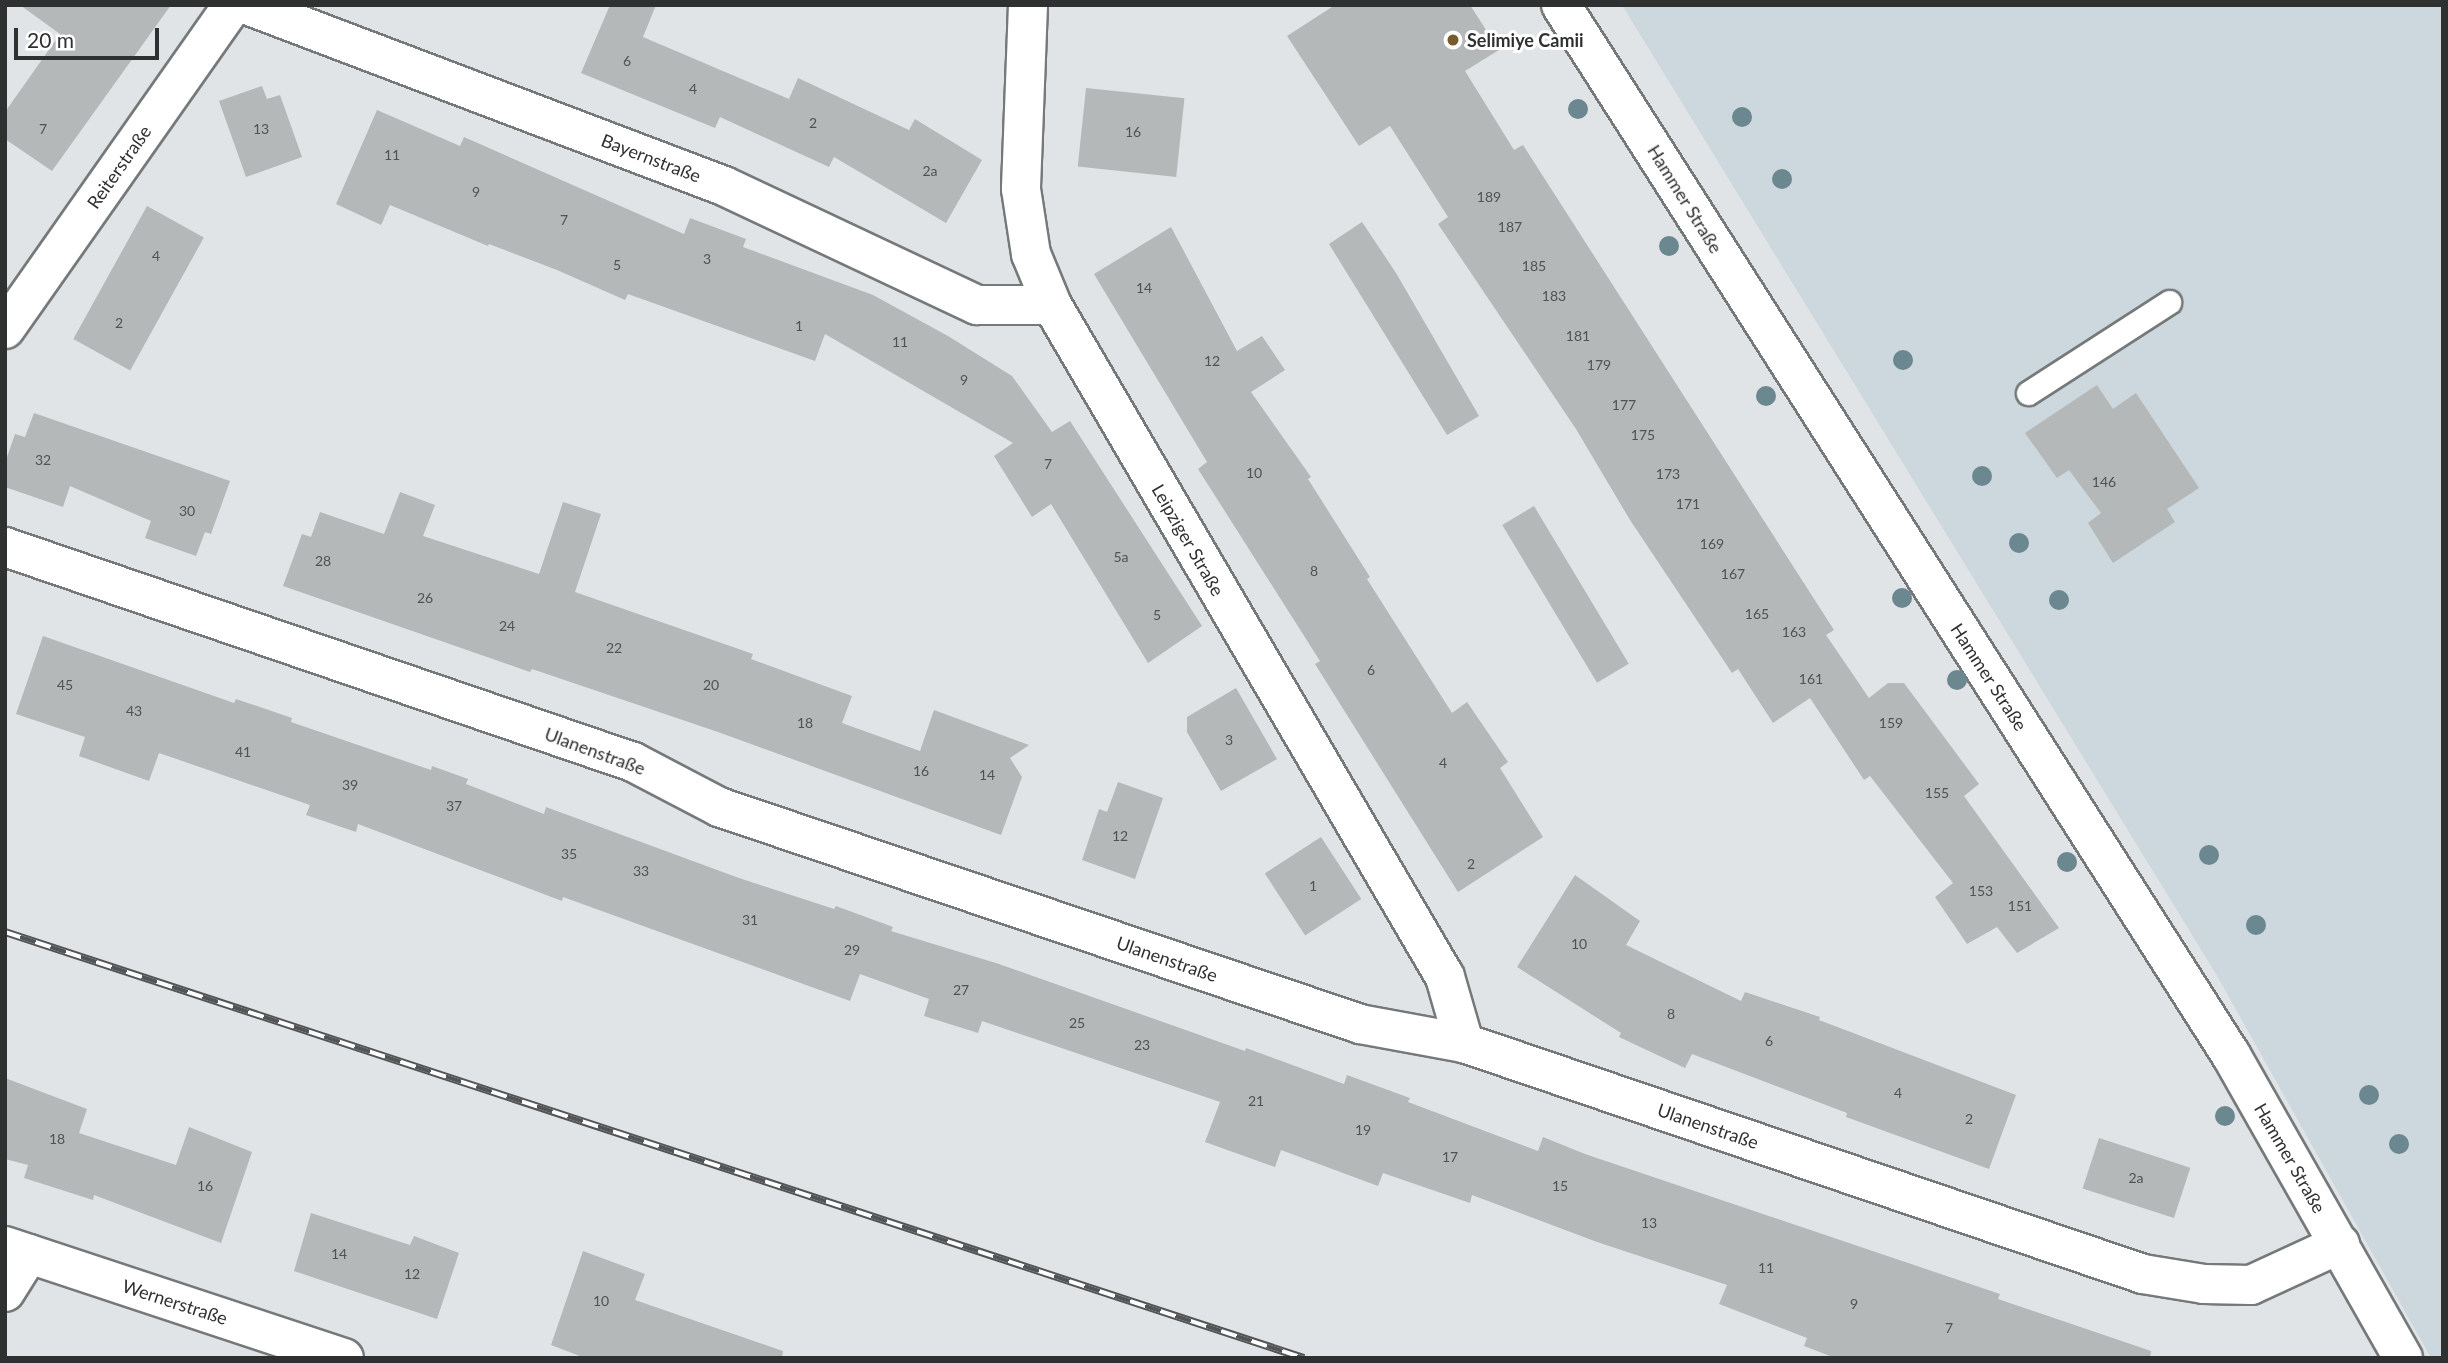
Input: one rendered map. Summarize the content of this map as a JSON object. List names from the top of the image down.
{
  "streets": {
    "street": [
      "Bayernstraße",
      "Reiterstraße",
      "Hammer Straße",
      "Leipziger Straße",
      "Ulanenstraße",
      "Wernerstraße"
    ]
  },
  "crossings": [
    ["Bayernstraße", "Leipziger Straße"],
    ["Hammer Straße", "Ulanenstraße"],
    ["Leipziger Straße", "Ulanenstraße"]
  ],
  "places": ["Selimiye Camii"],
  "house_numbers": [
    "6",
    "4",
    "2",
    "7",
    "13",
    "16",
    "11",
    "2a",
    "9",
    "189",
    "7",
    "187",
    "4",
    "3",
    "5",
    "185",
    "14",
    "183",
    "2",
    "1",
    "181",
    "11",
    "12",
    "179",
    "9",
    "177",
    "175",
    "32",
    "7",
    "10",
    "173",
    "146",
    "171",
    "30",
    "169",
    "5a",
    "28",
    "8",
    "167",
    "26",
    "165",
    "5",
    "24",
    "163",
    "22",
    "6",
    "161",
    "45",
    "20",
    "43",
    "18",
    "159",
    "3",
    "41",
    "4",
    "16",
    "14",
    "39",
    "155",
    "37",
    "12",
    "35",
    "2",
    "33",
    "1",
    "153",
    "151",
    "31",
    "10",
    "29",
    "27",
    "8",
    "25",
    "6",
    "23",
    "4",
    "21",
    "2",
    "19",
    "18",
    "17",
    "2a",
    "16",
    "15",
    "13",
    "14",
    "11",
    "12",
    "10",
    "9",
    "7"
  ],
  "scale_bar": "20 m"
}
